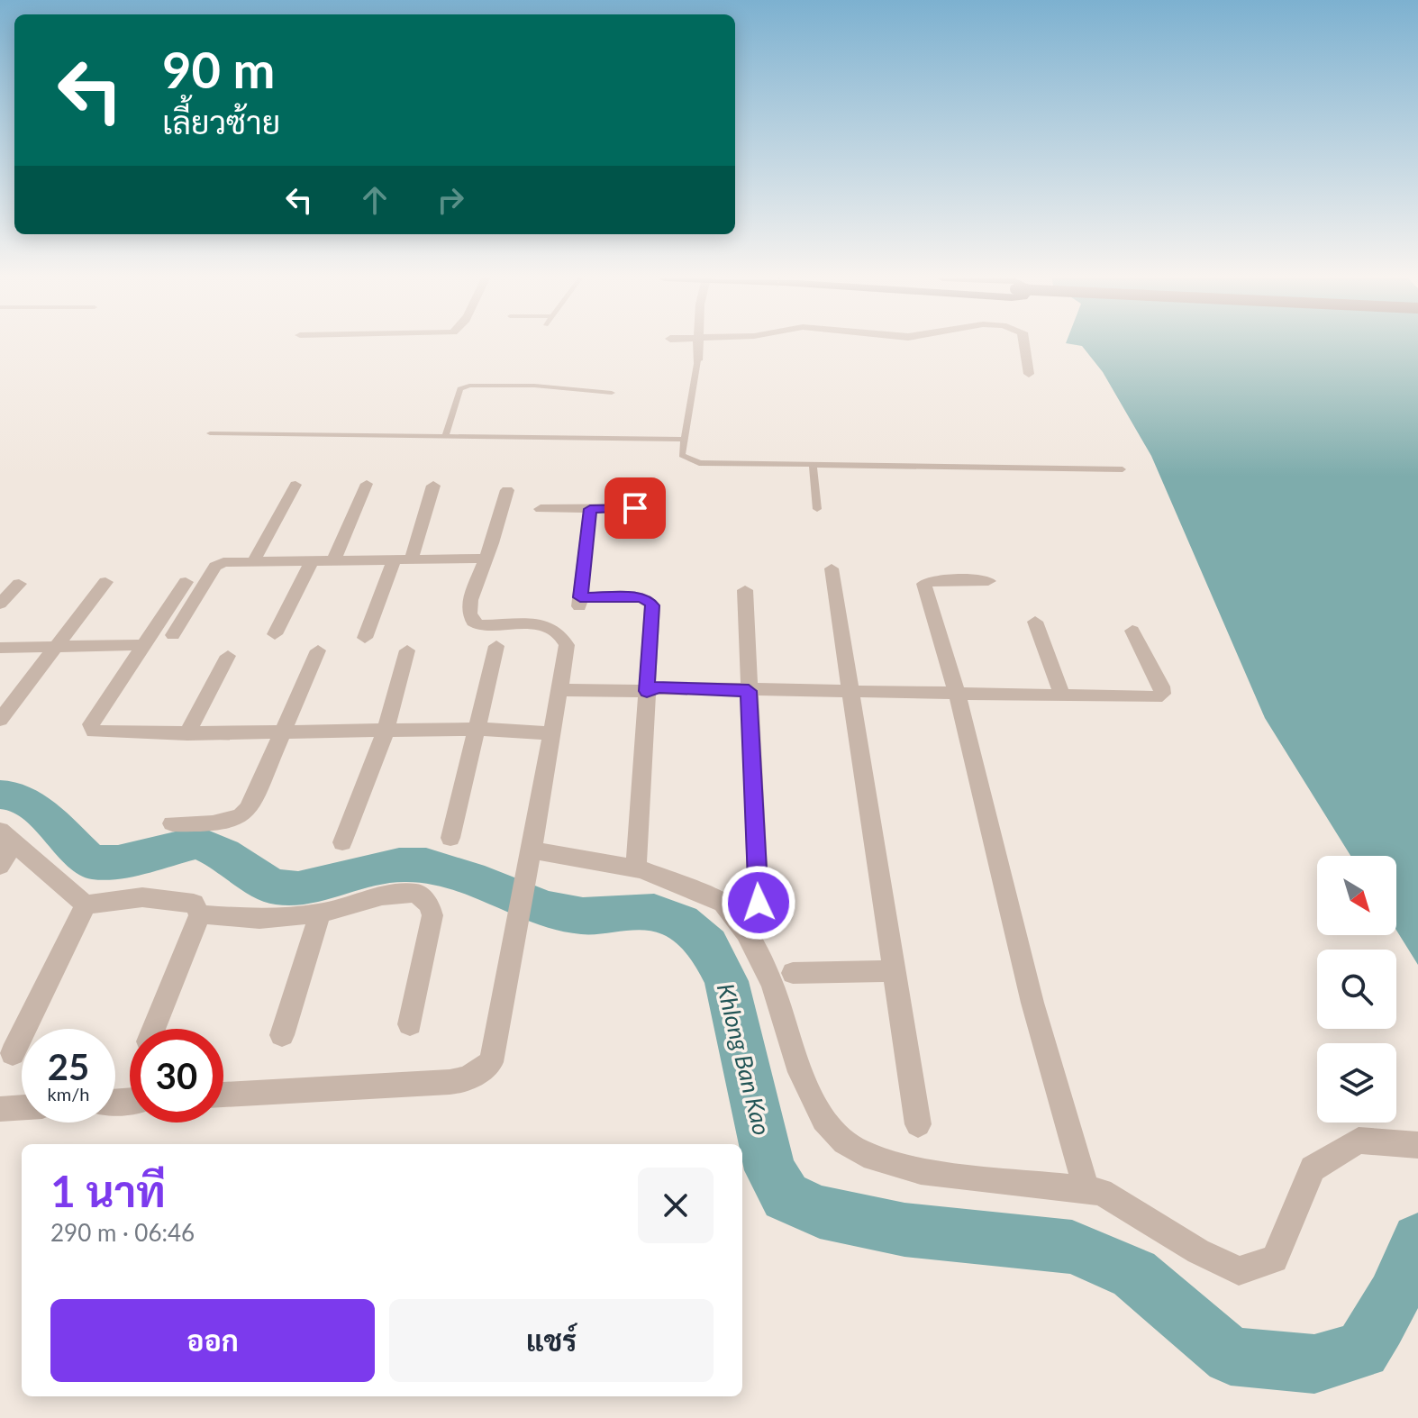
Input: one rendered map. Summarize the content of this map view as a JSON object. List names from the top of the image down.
{
  "water": ["Khlong Ban Kao"],
  "north": "bottom right",
  "page": {
    "turn": ["90 m", "เลี้ยวซ้าย"],
    "speed": "25 km/h",
    "limit": "30",
    "heading": ["1 นาที", "290 m · 06:46"],
    "buttons": ["ออก", "แชร์"]
  }
}
